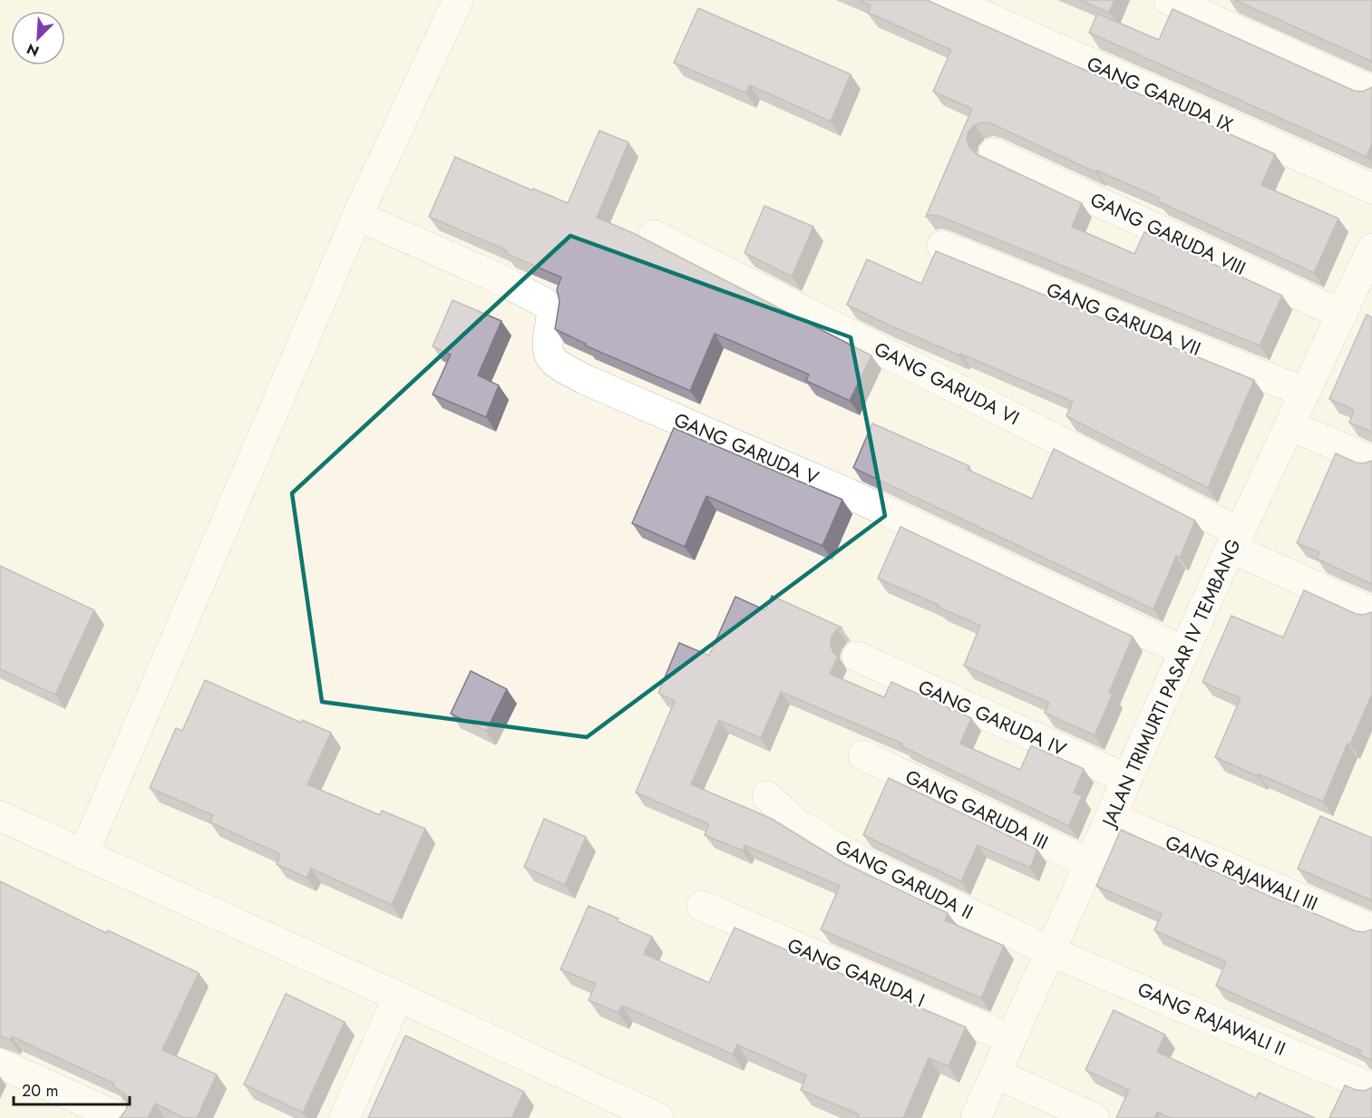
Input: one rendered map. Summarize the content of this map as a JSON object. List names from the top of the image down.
{
  "streets": {
    "street": [
      "GANG GARUDA IX",
      "GANG GARUDA VIII",
      "GANG GARUDA VII",
      "GANG GARUDA VI",
      "GANG GARUDA V",
      "JALAN TRIMURTI PASAR IV TEMBANG",
      "GANG GARUDA IV",
      "GANG GARUDA III",
      "GANG RAJAWALI III",
      "GANG GARUDA II",
      "GANG GARUDA I",
      "GANG RAJAWALI II"
    ]
  },
  "crossings": [
    ["GANG GARUDA VIII", "JALAN TRIMURTI PASAR IV TEMBANG"],
    ["GANG GARUDA VII", "JALAN TRIMURTI PASAR IV TEMBANG"],
    ["GANG GARUDA VI", "JALAN TRIMURTI PASAR IV TEMBANG"],
    ["GANG GARUDA V", "JALAN TRIMURTI PASAR IV TEMBANG"],
    ["JALAN TRIMURTI PASAR IV TEMBANG", "GANG GARUDA IV"],
    ["JALAN TRIMURTI PASAR IV TEMBANG", "GANG GARUDA III"],
    ["JALAN TRIMURTI PASAR IV TEMBANG", "GANG RAJAWALI III"],
    ["JALAN TRIMURTI PASAR IV TEMBANG", "GANG GARUDA II"],
    ["JALAN TRIMURTI PASAR IV TEMBANG", "GANG GARUDA I"],
    ["JALAN TRIMURTI PASAR IV TEMBANG", "GANG RAJAWALI II"],
    ["GANG GARUDA II", "GANG RAJAWALI II"]
  ],
  "scale_bar": "20 m",
  "north": "bottom left"
}
